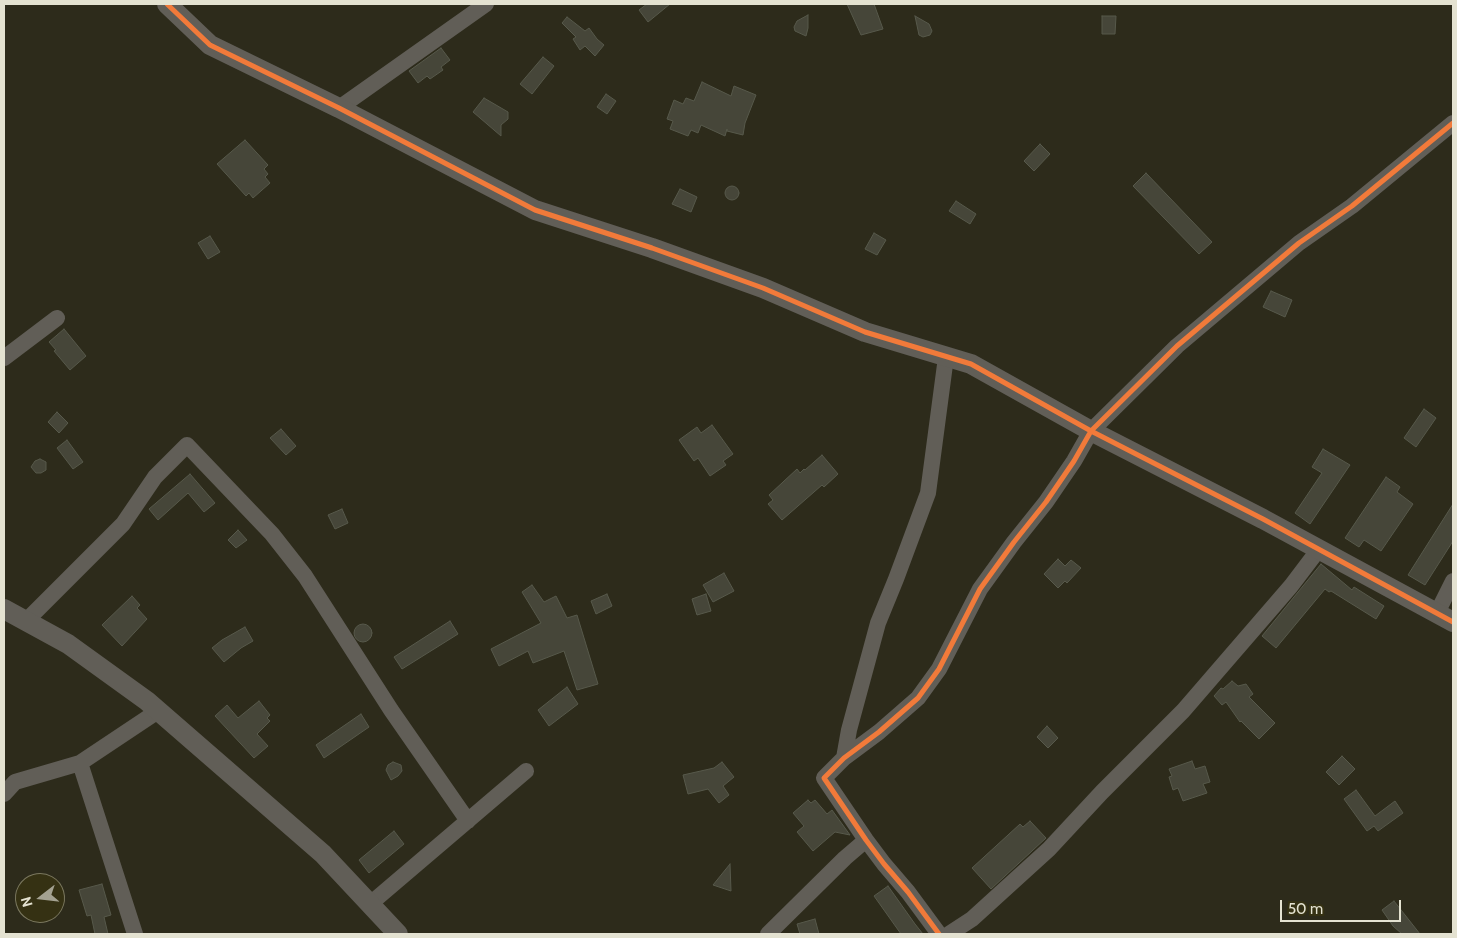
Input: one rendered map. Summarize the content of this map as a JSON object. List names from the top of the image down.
{
  "scale_bar": "50 m",
  "north": "left"
}
